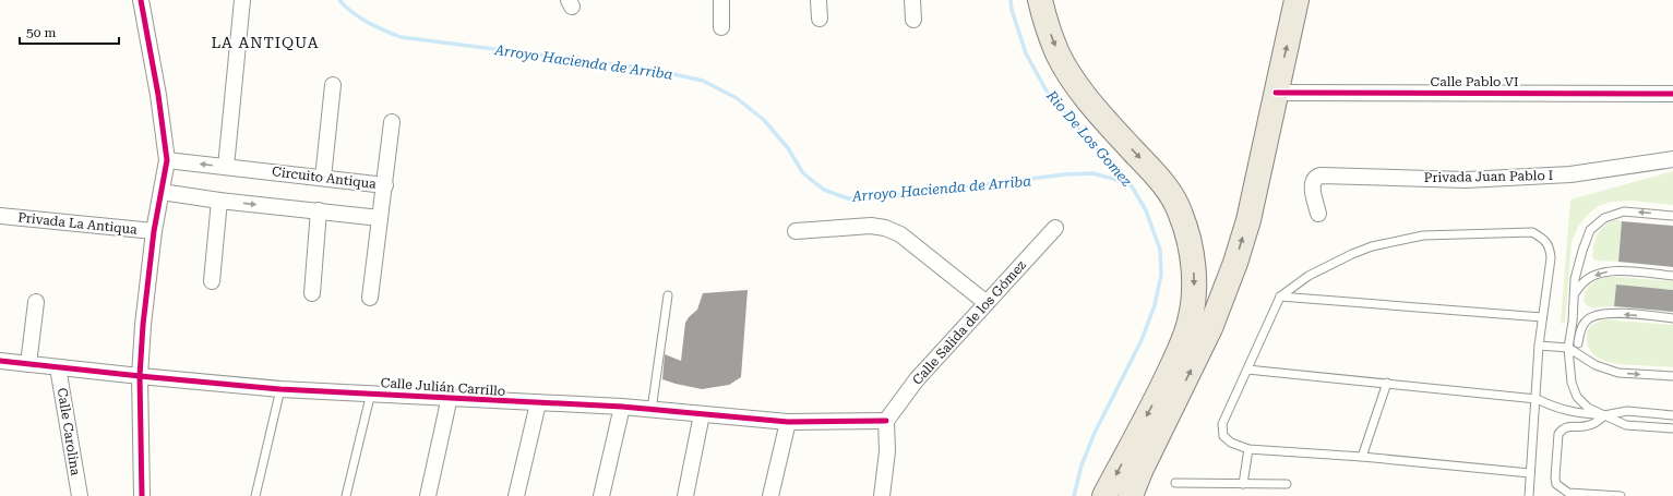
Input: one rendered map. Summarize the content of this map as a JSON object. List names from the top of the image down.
{
  "streets": {
    "street": [
      "Calle Pablo VI",
      "Privada Juan Pablo I",
      "Circuito Antiqua",
      "Privada La Antiqua",
      "Calle Salida de los Gómez",
      "Calle Julián Carrillo",
      "Calle Carolina"
    ]
  },
  "crossings": [
    ["Calle Salida de los Gómez", "Calle Julián Carrillo"],
    ["Calle Julián Carrillo", "Calle Carolina"]
  ],
  "districts": ["LA ANTIQUA"],
  "water": ["Arroyo Hacienda de Arriba", "Rio De Los Gomez"],
  "scale_bar": "50 m"
}
